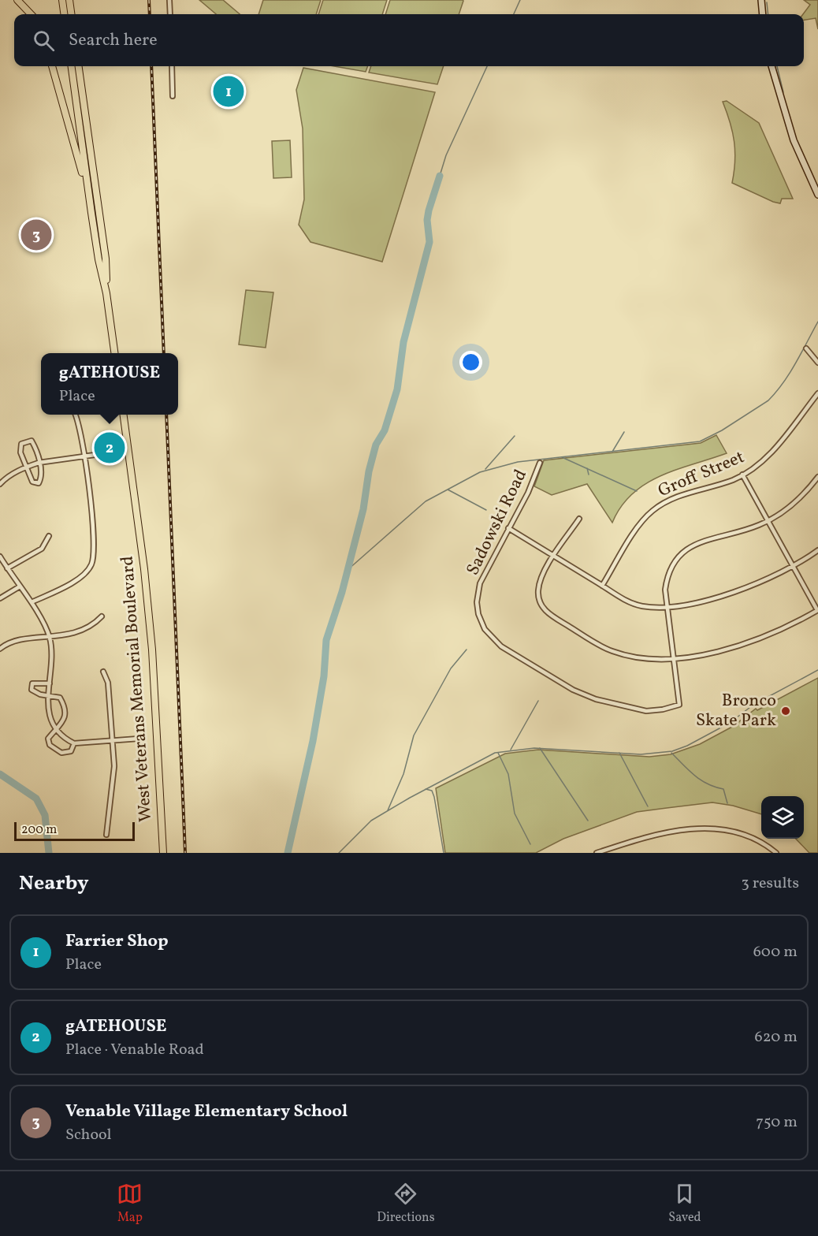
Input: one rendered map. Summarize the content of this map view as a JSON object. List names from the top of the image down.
{
  "streets": {
    "main road": ["West Veterans Memorial Boulevard"],
    "street": ["Groff Street", "Sadowski Road"]
  },
  "places": ["Bronco Skate Park"],
  "scale_bar": "200 m",
  "page": {
    "search": "Search here",
    "pins": ["1", "3", "2"],
    "popup": ["gATEHOUSE", "Place"],
    "scale": "200 m",
    "heading": ["Nearby", "3 results"],
    "list": [
      {
        "mark": "1",
        "name": "Farrier Shop",
        "note": "Place",
        "value": "600 m"
      },
      {
        "mark": "2",
        "name": "gATEHOUSE",
        "note": "Place · Venable Road",
        "value": "620 m"
      },
      {
        "mark": "3",
        "name": "Venable Village Elementary School",
        "note": "School",
        "value": "750 m"
      }
    ],
    "nav": ["Map", "Directions", "Saved"]
  }
}
